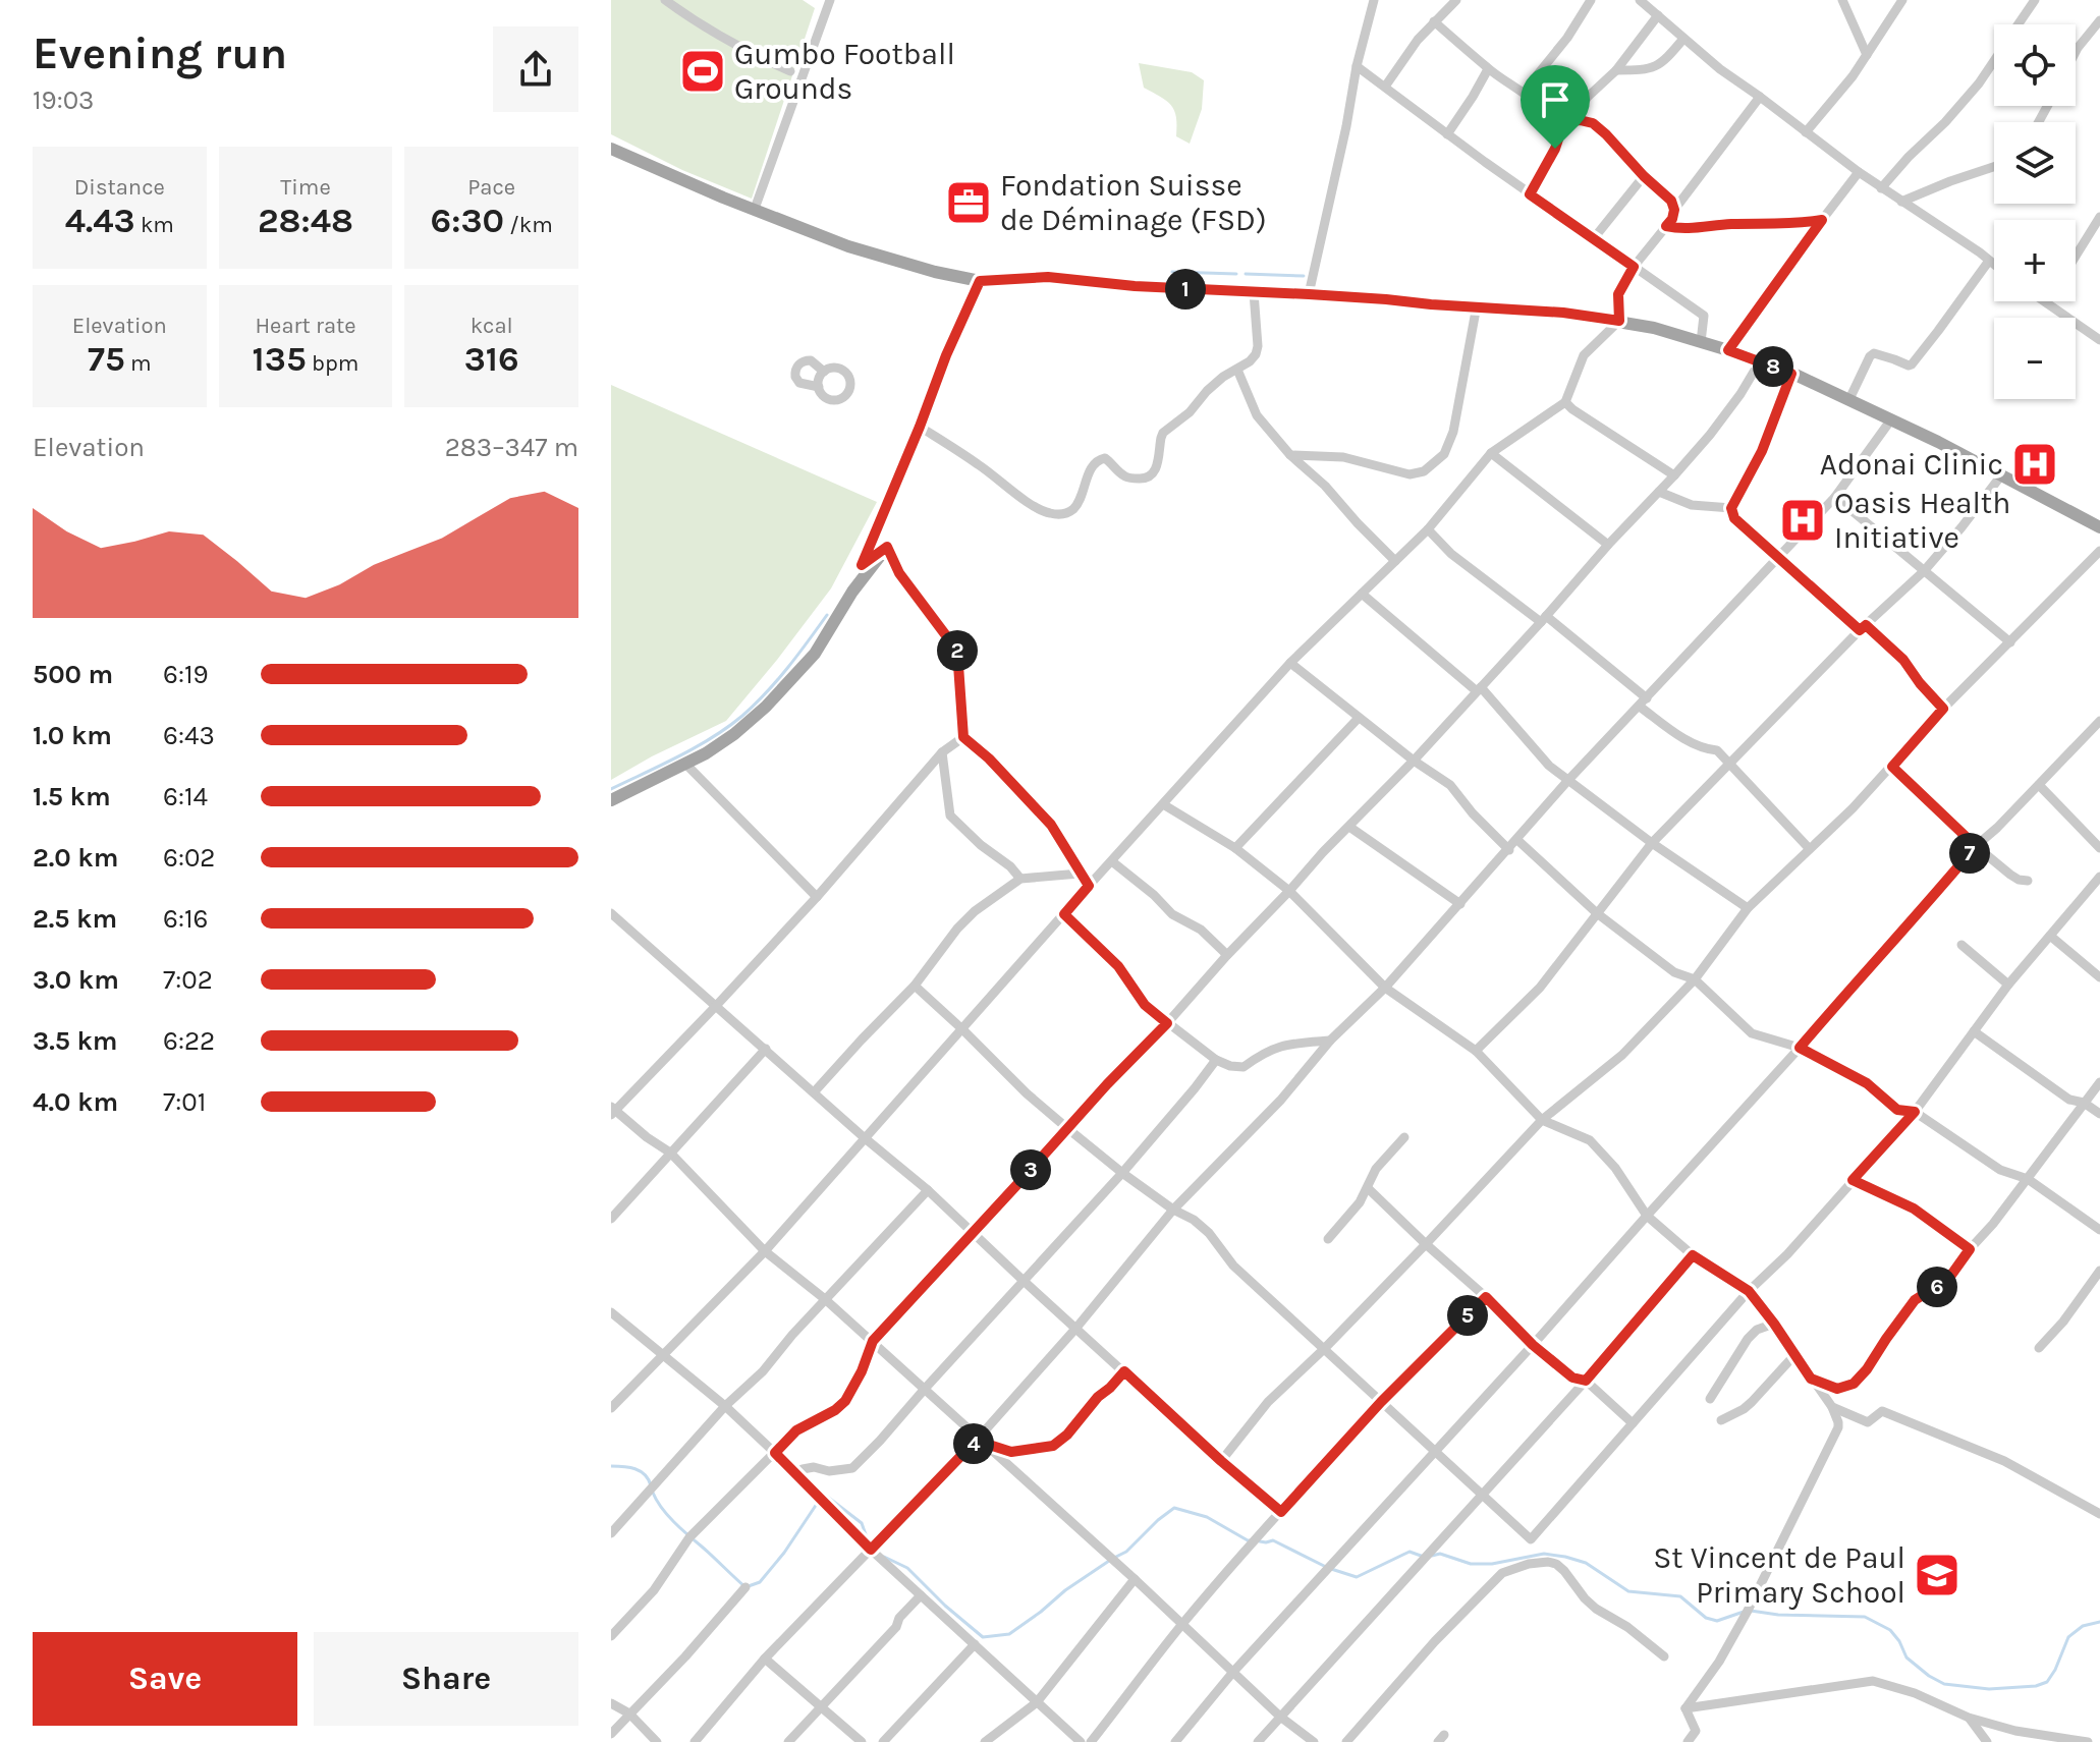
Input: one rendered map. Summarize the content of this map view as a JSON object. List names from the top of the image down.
{
  "places": {
    "sports": ["Gumbo Football Grounds"],
    "office": ["Fondation Suisse de Déminage (FSD)"],
    "hospital": ["Adonai Clinic", "Oasis Health Initiative"],
    "school or university": ["St Vincent de Paul Primary School"]
  },
  "page": {
    "heading": ["Evening run", "19:03"],
    "map_buttons": ["+", "−"],
    "stats": [
      ["Distance", "4.43 km"],
      ["Time", "28:48"],
      ["Pace", "6:30 /km"],
      ["Elevation", "75 m"],
      ["Heart rate", "135 bpm"],
      ["kcal", "316"]
    ],
    "pins": [
      "1",
      "8",
      "2",
      "7",
      "3",
      "6",
      "5",
      "4"
    ],
    "chart": ["Elevation", "283–347 m"],
    "list": [
      {
        "name": "500 m",
        "note": "6:19"
      },
      {
        "name": "1.0 km",
        "note": "6:43"
      },
      {
        "name": "1.5 km",
        "note": "6:14"
      },
      {
        "name": "2.0 km",
        "note": "6:02"
      },
      {
        "name": "2.5 km",
        "note": "6:16"
      },
      {
        "name": "3.0 km",
        "note": "7:02"
      },
      {
        "name": "3.5 km",
        "note": "6:22"
      },
      {
        "name": "4.0 km",
        "note": "7:01"
      }
    ],
    "buttons": ["Save", "Share"]
  }
}
